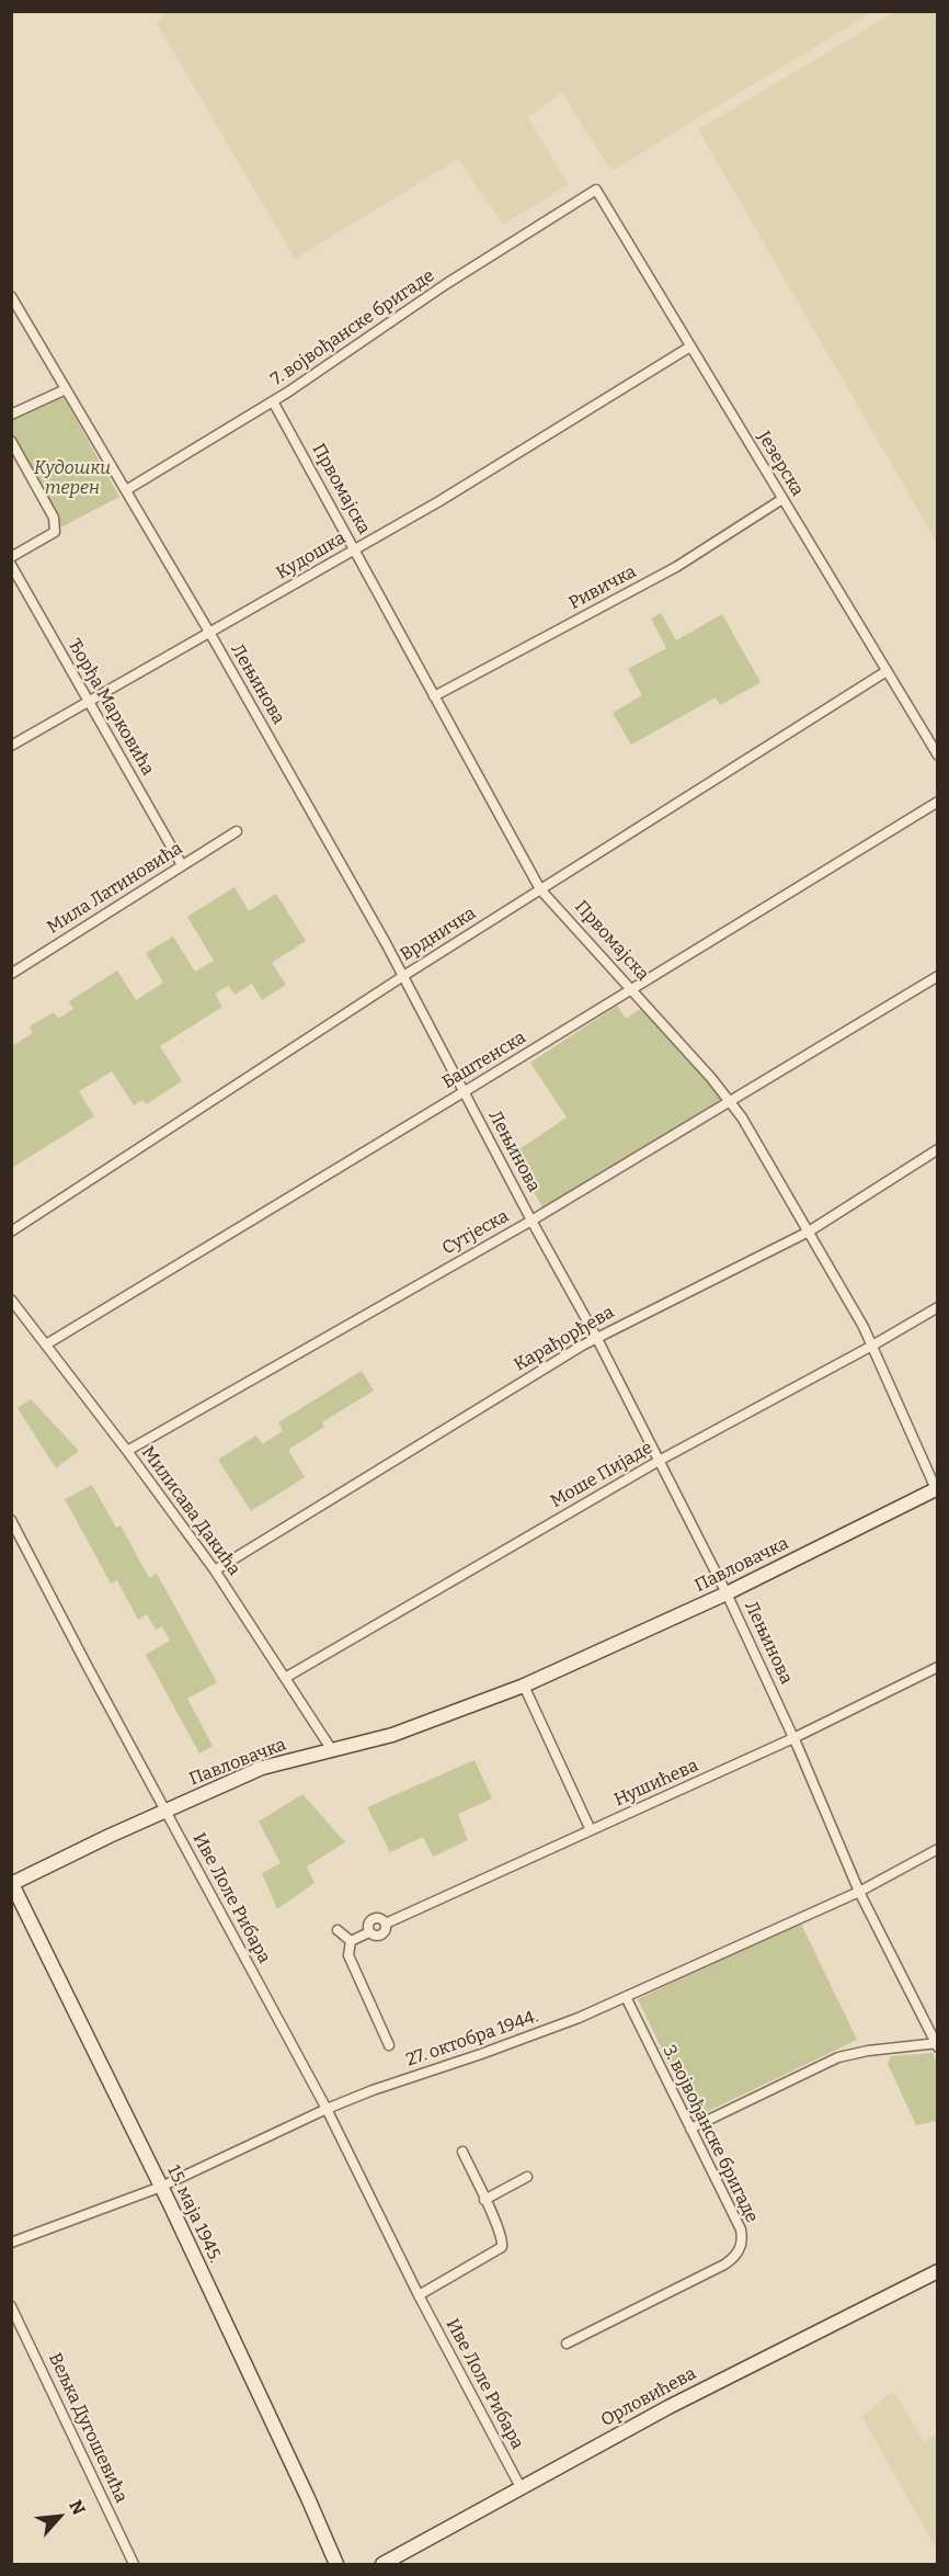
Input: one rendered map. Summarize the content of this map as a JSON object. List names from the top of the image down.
{
  "streets": {
    "street": [
      "7. војвођанске бригаде",
      "Језерска",
      "Првомајска",
      "Кудошка",
      "Ривичка",
      "Лењинова",
      "Ђорђа Марковића",
      "Мила Латиновића",
      "Врдничка",
      "Баштенска",
      "Сутјеска",
      "Карађорђева",
      "Моше Пијаде",
      "Милисава Дакића",
      "Павловачка",
      "Нушићева",
      "Иве Лоле Рибара",
      "27. октобра 1944.",
      "3. војвођанске бригаде",
      "15. маја 1945.",
      "Орловићева",
      "Вељка Дугошевића"
    ]
  },
  "crossings": [
    ["7. војвођанске бригаде", "Језерска"],
    ["7. војвођанске бригаде", "Првомајска"],
    ["7. војвођанске бригаде", "Лењинова"],
    ["Језерска", "Кудошка"],
    ["Језерска", "Ривичка"],
    ["Језерска", "Врдничка"],
    ["Првомајска", "Кудошка"],
    ["Првомајска", "Ривичка"],
    ["Првомајска", "Врдничка"],
    ["Првомајска", "Баштенска"],
    ["Првомајска", "Сутјеска"],
    ["Првомајска", "Карађорђева"],
    ["Првомајска", "Моше Пијаде"],
    ["Првомајска", "Павловачка"],
    ["Кудошка", "Лењинова"],
    ["Кудошка", "Ђорђа Марковића"],
    ["Лењинова", "Врдничка"],
    ["Лењинова", "Баштенска"],
    ["Лењинова", "Сутјеска"],
    ["Лењинова", "Карађорђева"],
    ["Лењинова", "Моше Пијаде"],
    ["Лењинова", "Павловачка"],
    ["Лењинова", "Нушићева"],
    ["Лењинова", "27. октобра 1944."],
    ["Ђорђа Марковића", "Мила Латиновића"],
    ["Баштенска", "Милисава Дакића"],
    ["Сутјеска", "Милисава Дакића"],
    ["Карађорђева", "Милисава Дакића"],
    ["Моше Пијаде", "Милисава Дакића"],
    ["Милисава Дакића", "Павловачка"],
    ["Павловачка", "Иве Лоле Рибара"],
    ["Павловачка", "15. маја 1945."],
    ["Иве Лоле Рибара", "27. октобра 1944."],
    ["Иве Лоле Рибара", "Орловићева"],
    ["27. октобра 1944.", "3. војвођанске бригаде"],
    ["27. октобра 1944.", "15. маја 1945."]
  ],
  "parks": ["Кудошки терен"],
  "north": "top right"
}
